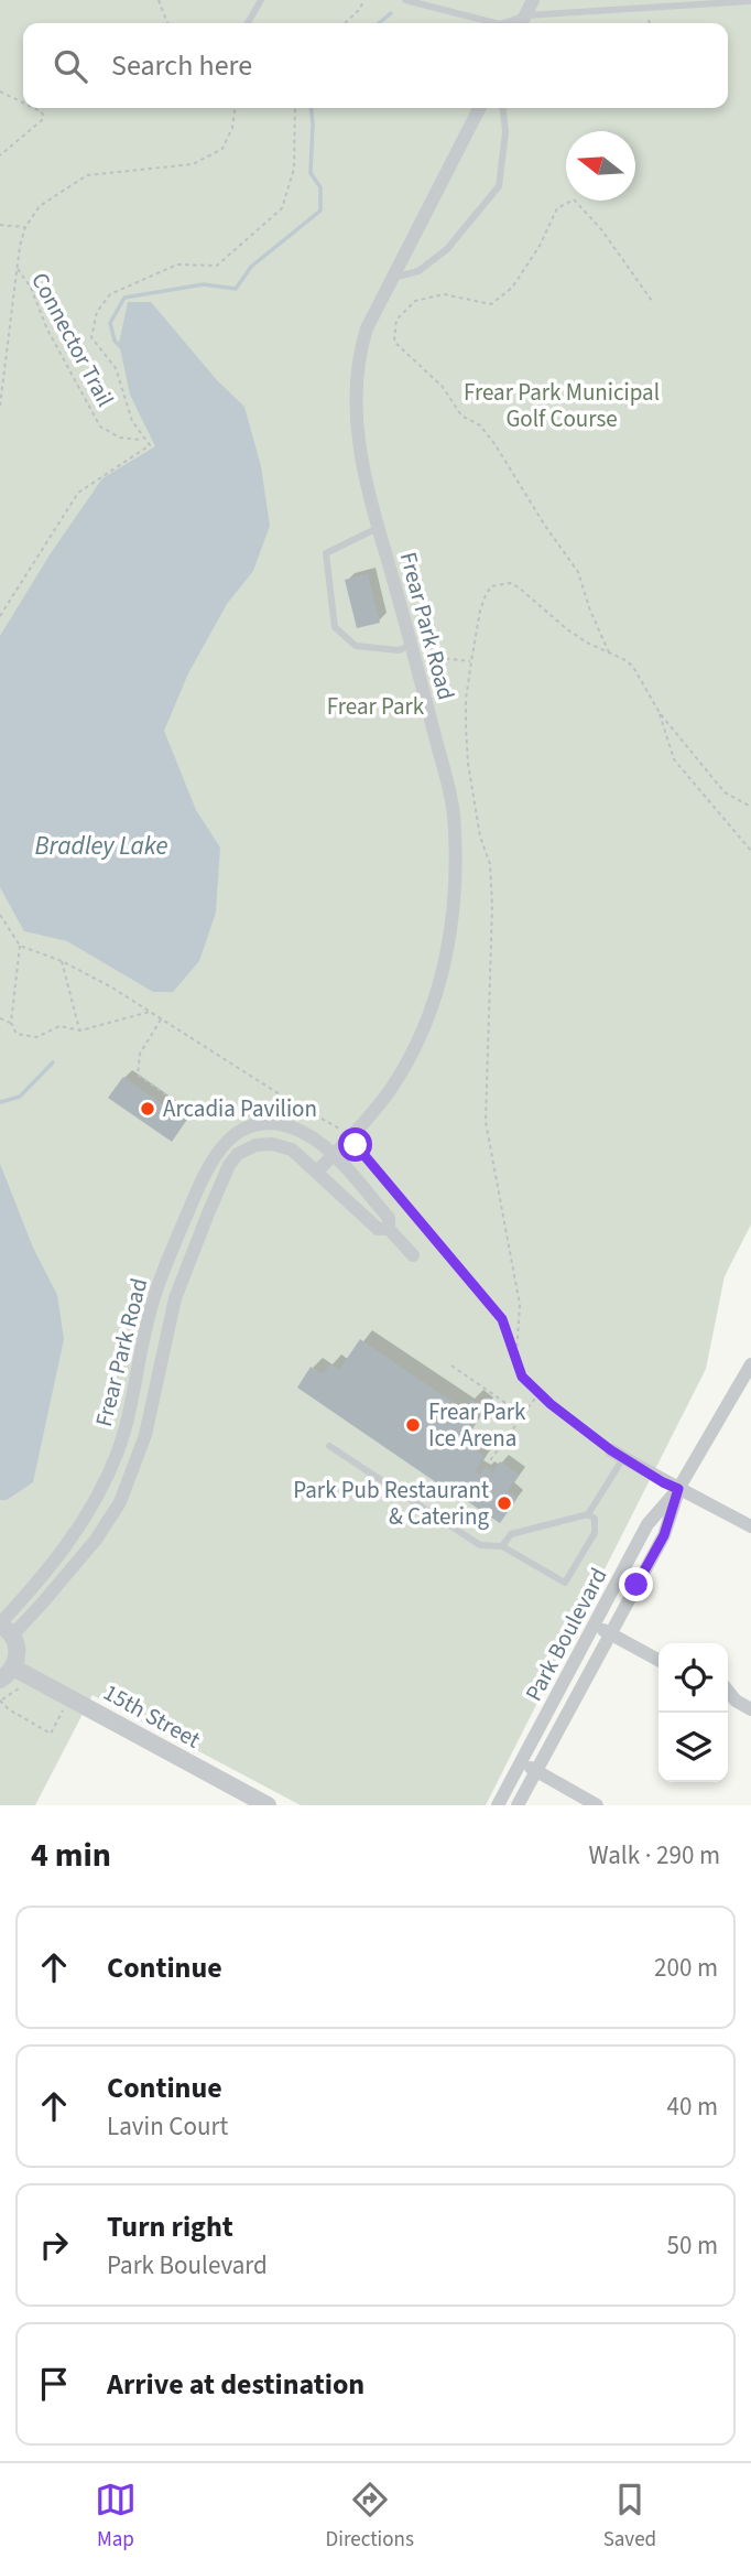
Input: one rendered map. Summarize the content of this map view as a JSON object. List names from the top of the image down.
{
  "streets": {
    "street": ["Frear Park Road", "Park Boulevard", "15th Street"],
    "path": ["Connector Trail"]
  },
  "water": ["Bradley Lake"],
  "parks": ["Frear Park Municipal Golf Course", "Frear Park"],
  "places": ["Arcadia Pavilion", "Frear Park Ice Arena", "Park Pub Restaurant & Catering"],
  "north": "left",
  "page": {
    "search": "Search here",
    "heading": ["4 min", "Walk · 290 m"],
    "list": [
      ["Continue", "200 m"],
      ["Continue", "Lavin Court", "40 m"],
      ["Turn right", "Park Boulevard", "50 m"],
      "Arrive at destination"
    ],
    "nav": ["Map", "Directions", "Saved"]
  }
}
